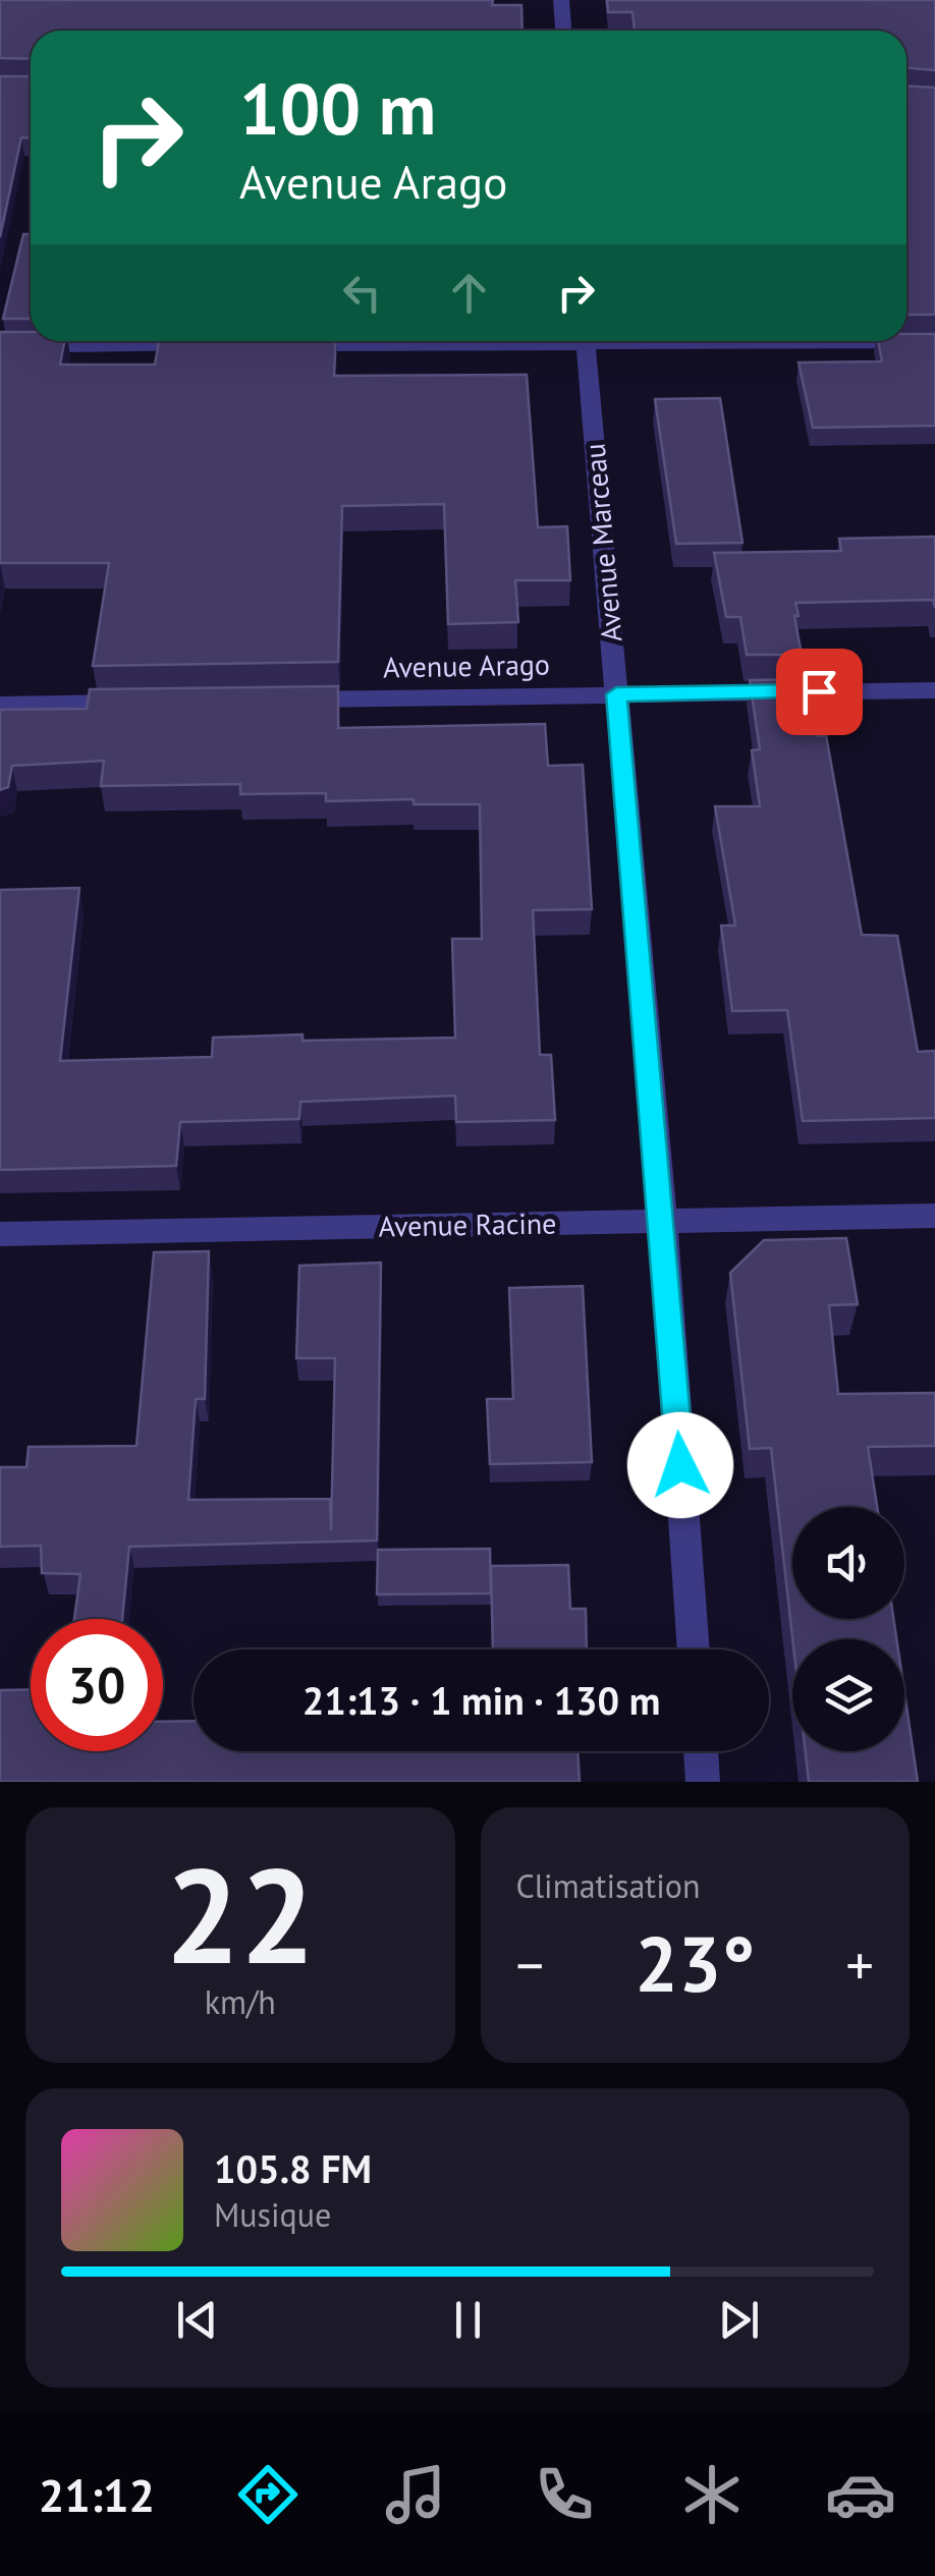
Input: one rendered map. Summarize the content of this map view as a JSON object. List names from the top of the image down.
{
  "streets": {
    "street": ["Avenue Marceau", "Avenue Arago", "Avenue Racine"]
  },
  "crossings": [
    ["Avenue Marceau", "Avenue Arago"],
    ["Avenue Marceau", "Avenue Racine"]
  ],
  "page": {
    "turn": ["100 m", "Avenue Arago"],
    "limit": "30",
    "trip": "21:13 · 1 min · 130 m",
    "tile": [
      ["22", "km/h"],
      "Climatisation"
    ],
    "heat": ["−", "23°", "+"],
    "song": ["105.8 FM", "Musique"],
    "tabs": "21:12"
  }
}
